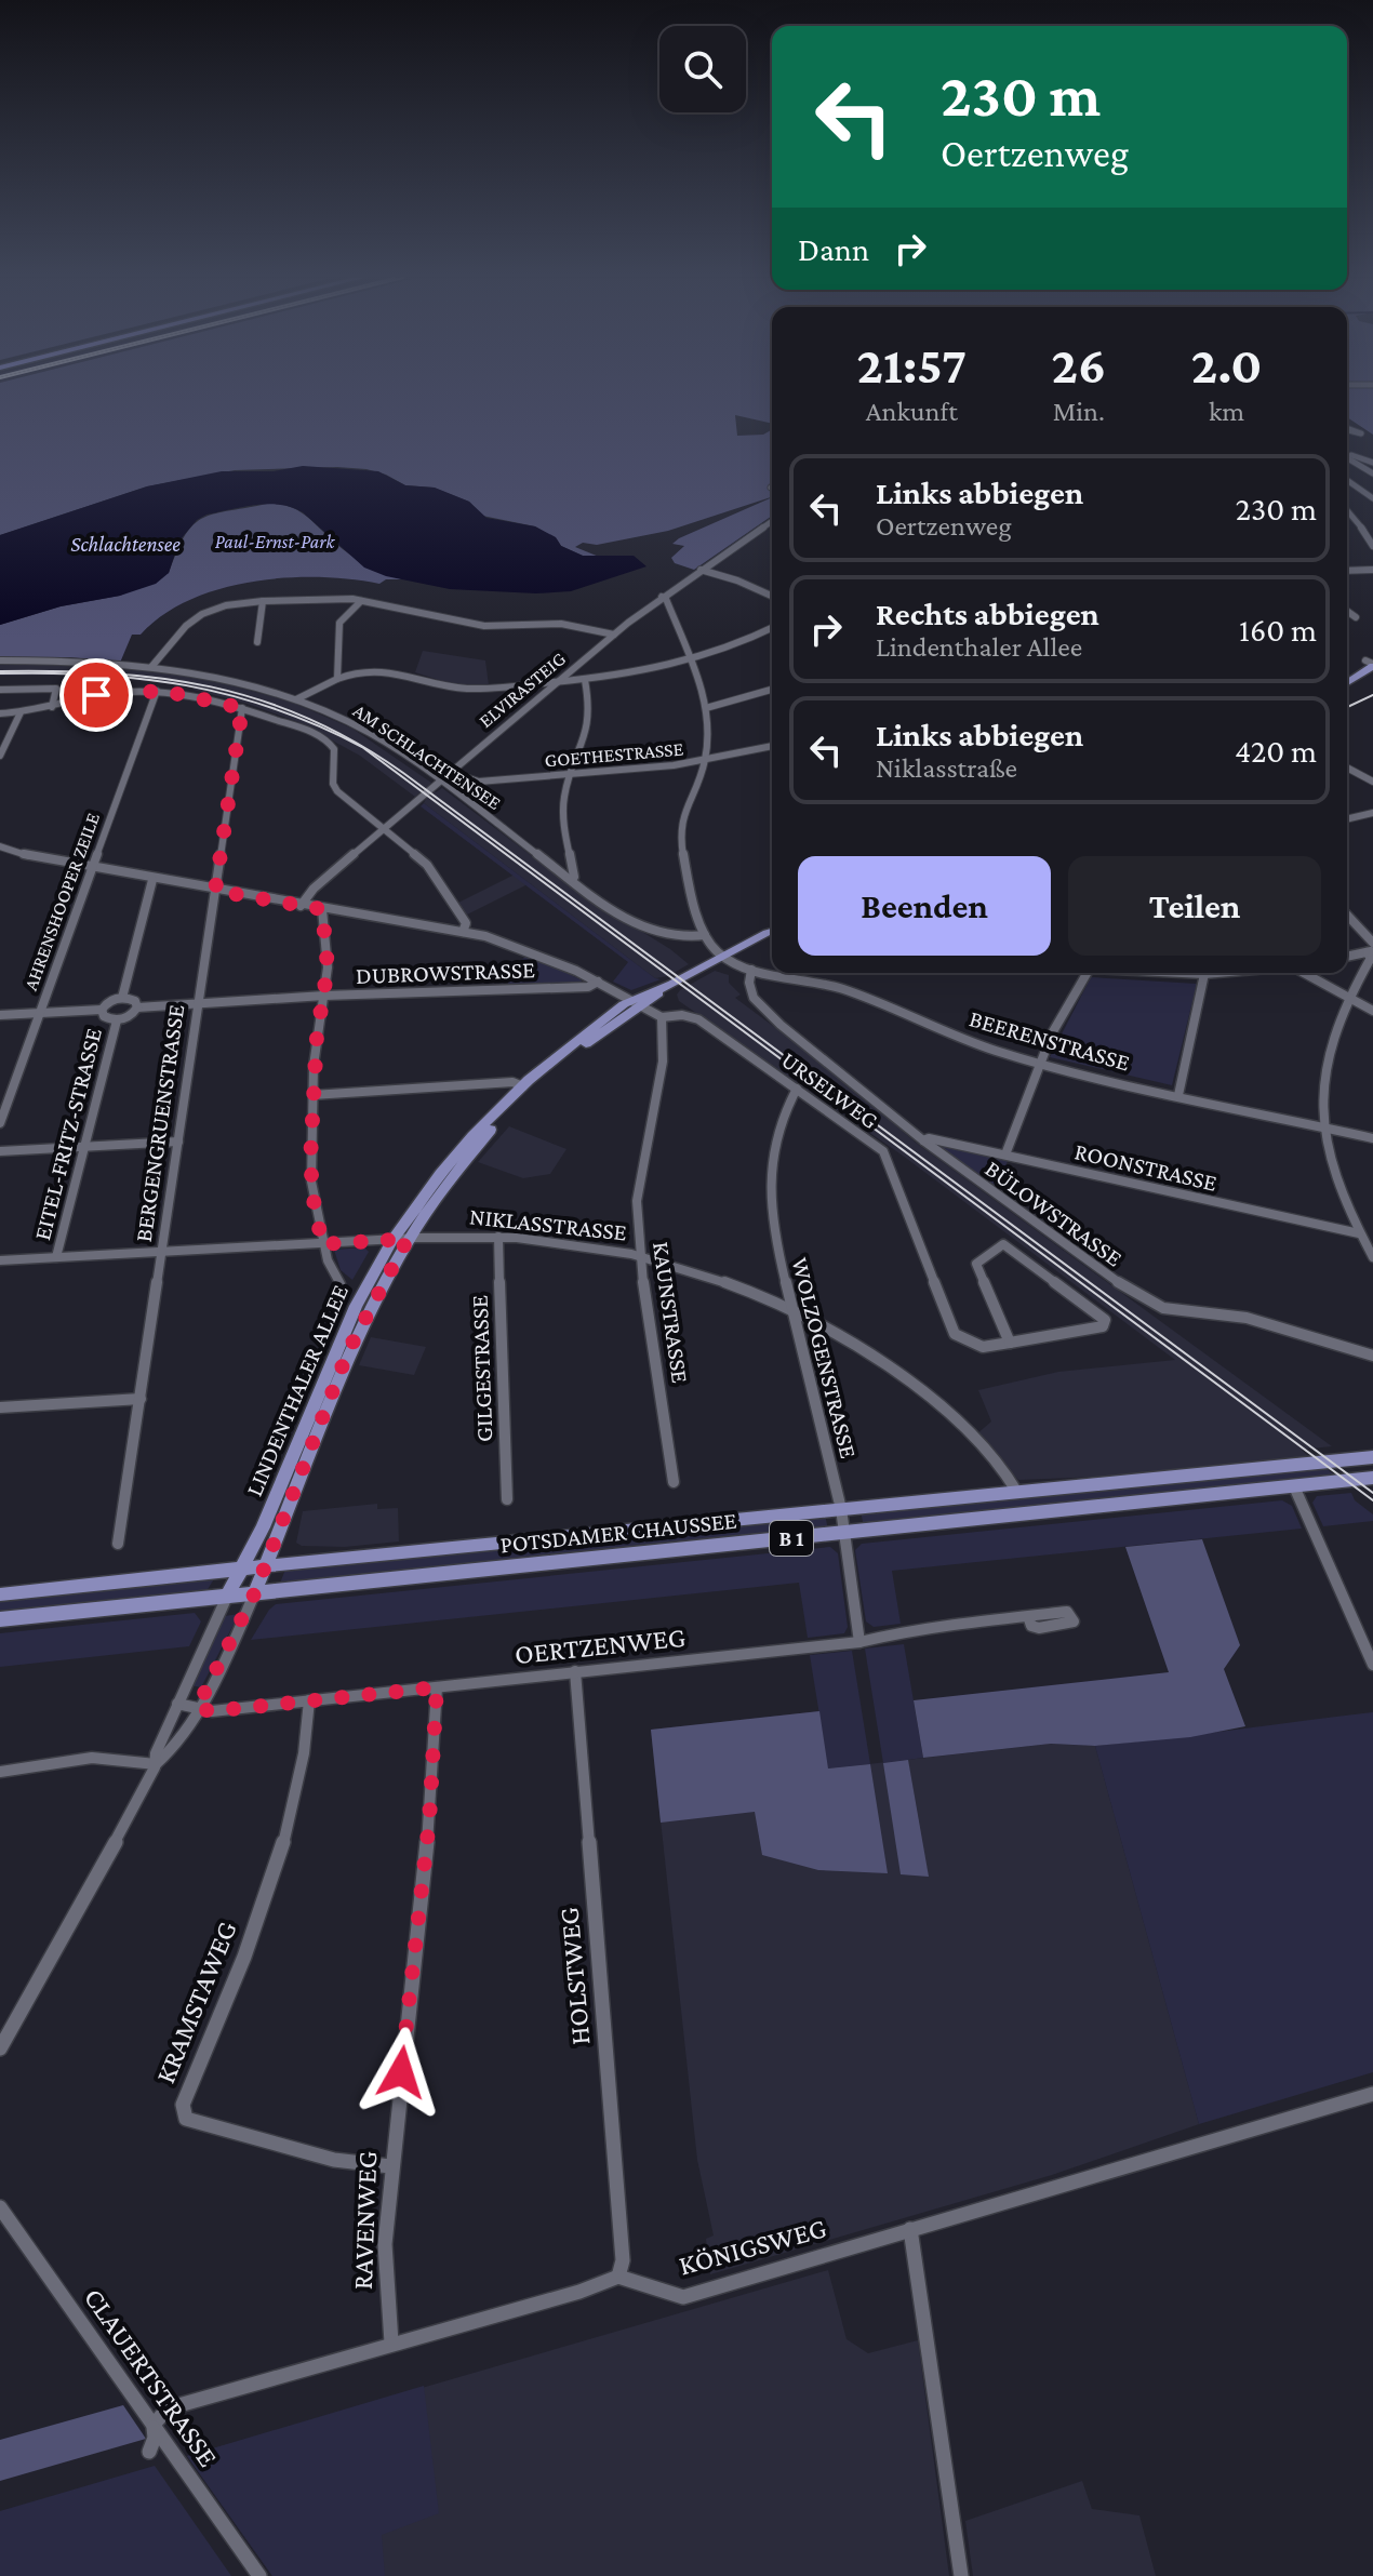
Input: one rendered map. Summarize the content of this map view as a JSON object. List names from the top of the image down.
{
  "streets": {
    "main road": ["LINDENTHALER ALLEE", "POTSDAMER CHAUSSEE", "B 1"],
    "street": [
      "ELVIRASTEIG",
      "GOETHESTRASSE",
      "AM SCHLACHTENSEE",
      "AHRENSHOOPER ZEILE",
      "DUBROWSTRASSE",
      "BEERENSTRASSE",
      "URSELWEG",
      "BERGENGRUENSTRASSE",
      "EITEL-FRITZ-STRASSE",
      "ROONSTRASSE",
      "BÜLOWSTRASSE",
      "NIKLASSTRASSE",
      "KAUNSTRASSE",
      "WOLZOGENSTRASSE",
      "GILGESTRASSE",
      "OERTZENWEG",
      "HOLSTWEG",
      "KRAMSTAWEG",
      "RAVENWEG",
      "KÖNIGSWEG",
      "CLAUERTSTRASSE"
    ]
  },
  "crossings": [
    ["ELVIRASTEIG", "GOETHESTRASSE"],
    ["ELVIRASTEIG", "AM SCHLACHTENSEE"],
    ["DUBROWSTRASSE", "BERGENGRUENSTRASSE"],
    ["BEERENSTRASSE", "BÜLOWSTRASSE"],
    ["BEERENSTRASSE", "LINDENTHALER ALLEE"],
    ["URSELWEG", "KAUNSTRASSE"],
    ["URSELWEG", "WOLZOGENSTRASSE"],
    ["BERGENGRUENSTRASSE", "NIKLASSTRASSE"],
    ["EITEL-FRITZ-STRASSE", "NIKLASSTRASSE"],
    ["ROONSTRASSE", "BÜLOWSTRASSE"],
    ["NIKLASSTRASSE", "KAUNSTRASSE"],
    ["NIKLASSTRASSE", "WOLZOGENSTRASSE"],
    ["NIKLASSTRASSE", "GILGESTRASSE"],
    ["NIKLASSTRASSE", "LINDENTHALER ALLEE"],
    ["NIKLASSTRASSE", "POTSDAMER CHAUSSEE"],
    ["WOLZOGENSTRASSE", "POTSDAMER CHAUSSEE"],
    ["WOLZOGENSTRASSE", "OERTZENWEG"],
    ["LINDENTHALER ALLEE", "POTSDAMER CHAUSSEE"],
    ["LINDENTHALER ALLEE", "OERTZENWEG"],
    ["POTSDAMER CHAUSSEE", "B 1"],
    ["OERTZENWEG", "HOLSTWEG"],
    ["OERTZENWEG", "KRAMSTAWEG"],
    ["OERTZENWEG", "RAVENWEG"],
    ["HOLSTWEG", "KÖNIGSWEG"],
    ["KRAMSTAWEG", "RAVENWEG"]
  ],
  "water": ["Schlachtensee"],
  "parks": ["Paul-Ernst-Park"],
  "page": {
    "turn": ["230 m", "Oertzenweg"],
    "then": "Dann",
    "eta": [
      "21:57",
      "Ankunft",
      "26",
      "Min.",
      "2.0",
      "km"
    ],
    "list": [
      {
        "name": "Links abbiegen",
        "note": "Oertzenweg",
        "value": "230 m"
      },
      {
        "name": "Rechts abbiegen",
        "note": "Lindenthaler Allee",
        "value": "160 m"
      },
      {
        "name": "Links abbiegen",
        "note": "Niklasstraße",
        "value": "420 m"
      }
    ],
    "buttons": ["Beenden", "Teilen"]
  }
}
